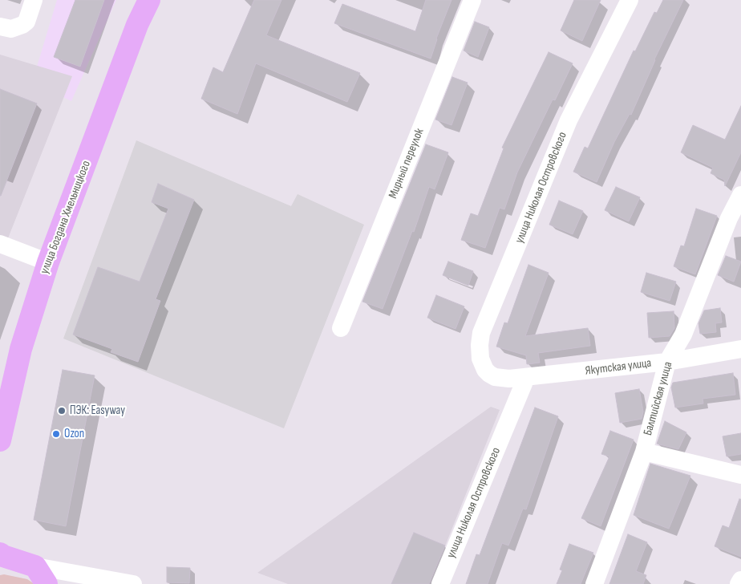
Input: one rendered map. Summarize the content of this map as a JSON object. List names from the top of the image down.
{
  "streets": {
    "main road": ["улица Богдана Хмельницкого"],
    "street": [
      "Мирный переулок",
      "улица Николая Островского",
      "Якутская улица",
      "Балтийская улица"
    ]
  },
  "crossings": [
    ["улица Николая Островского", "Якутская улица"],
    ["Якутская улица", "Балтийская улица"]
  ],
  "places": ["ПЭК: Easyway", "Ozon"]
}
